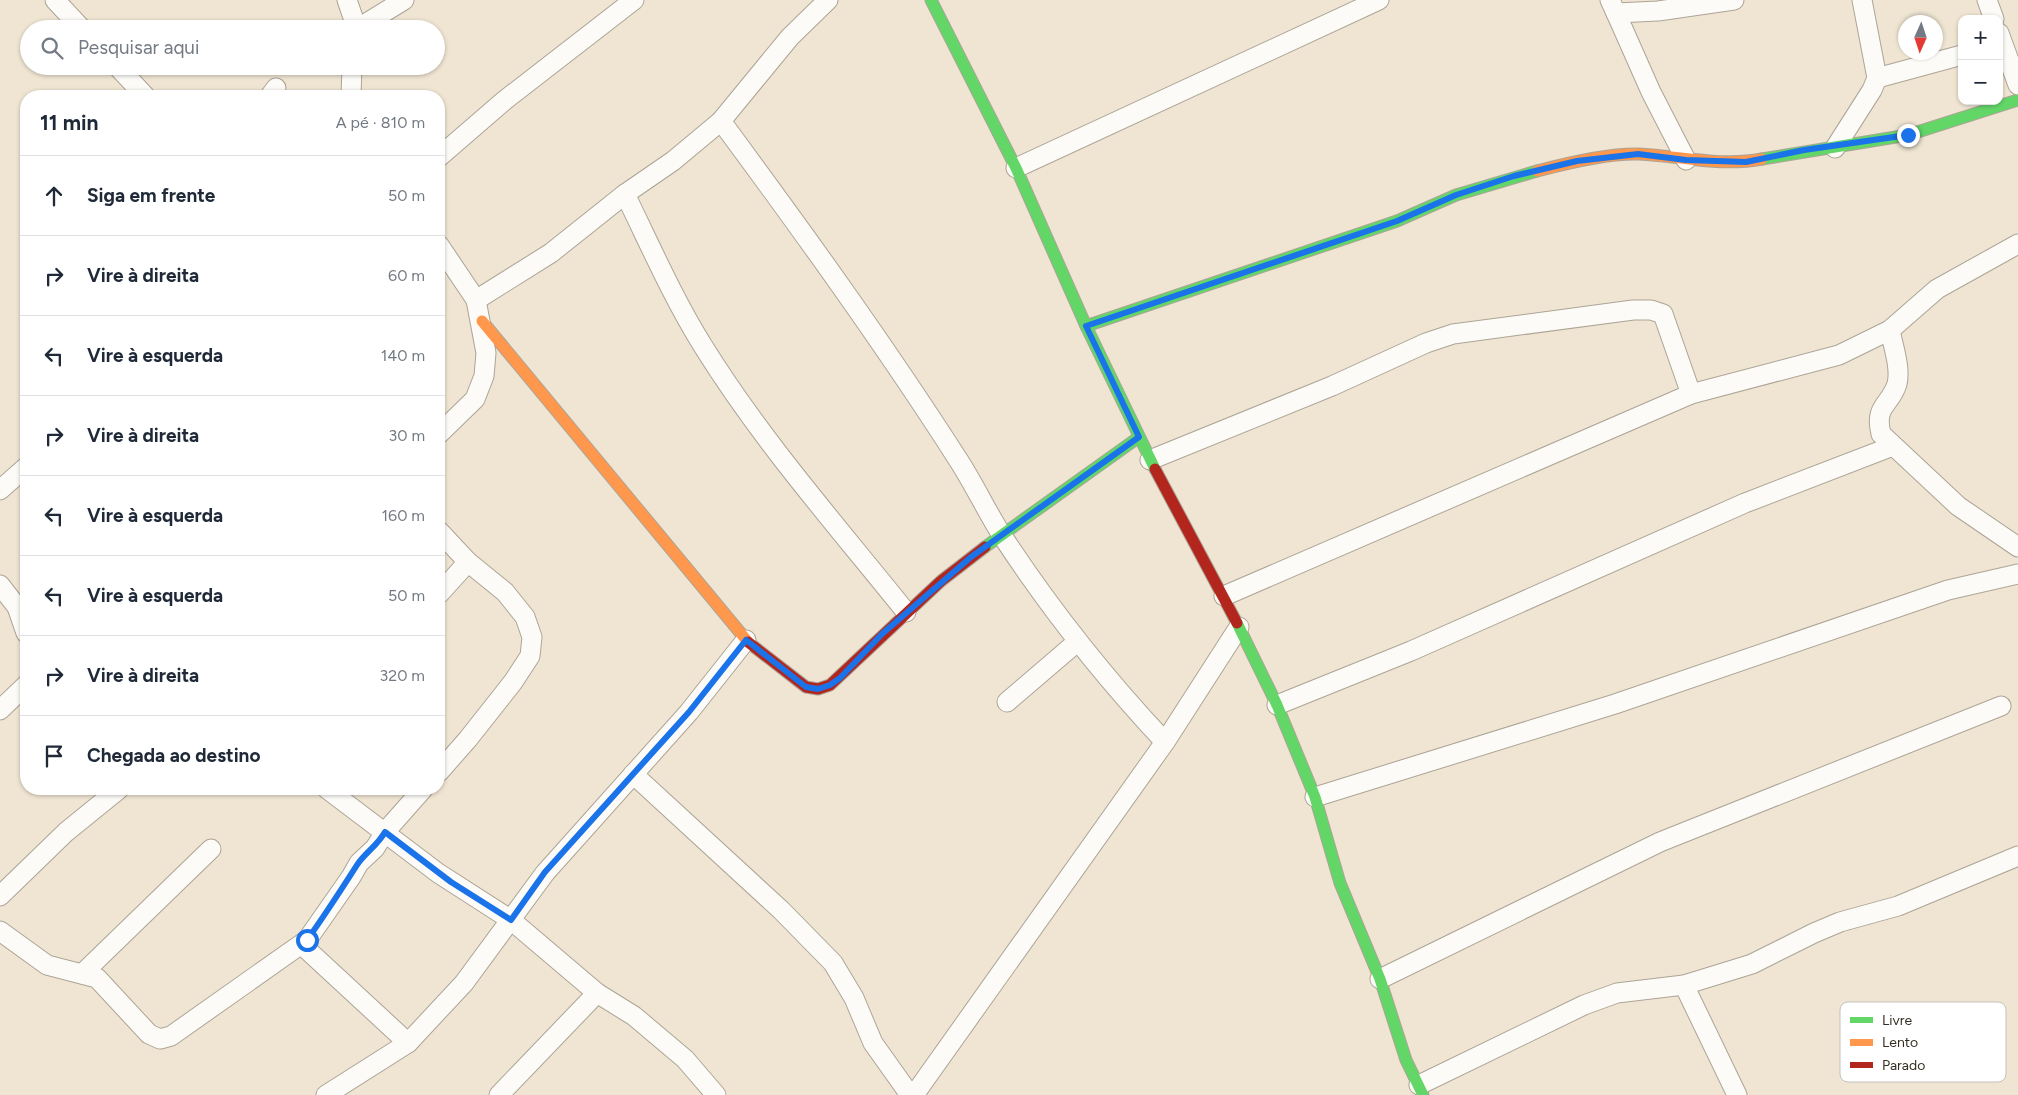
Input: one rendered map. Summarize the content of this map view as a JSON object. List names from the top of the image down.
{
  "legend": ["Livre", "Lento", "Parado"],
  "north": "bottom",
  "page": {
    "map_buttons": ["+", "−"],
    "search": "Pesquisar aqui",
    "heading": ["11 min", "A pé · 810 m"],
    "list": [
      ["Siga em frente", "50 m"],
      ["Vire à direita", "60 m"],
      ["Vire à esquerda", "140 m"],
      ["Vire à direita", "30 m"],
      ["Vire à esquerda", "160 m"],
      ["Vire à esquerda", "50 m"],
      ["Vire à direita", "320 m"],
      "Chegada ao destino"
    ]
  }
}
